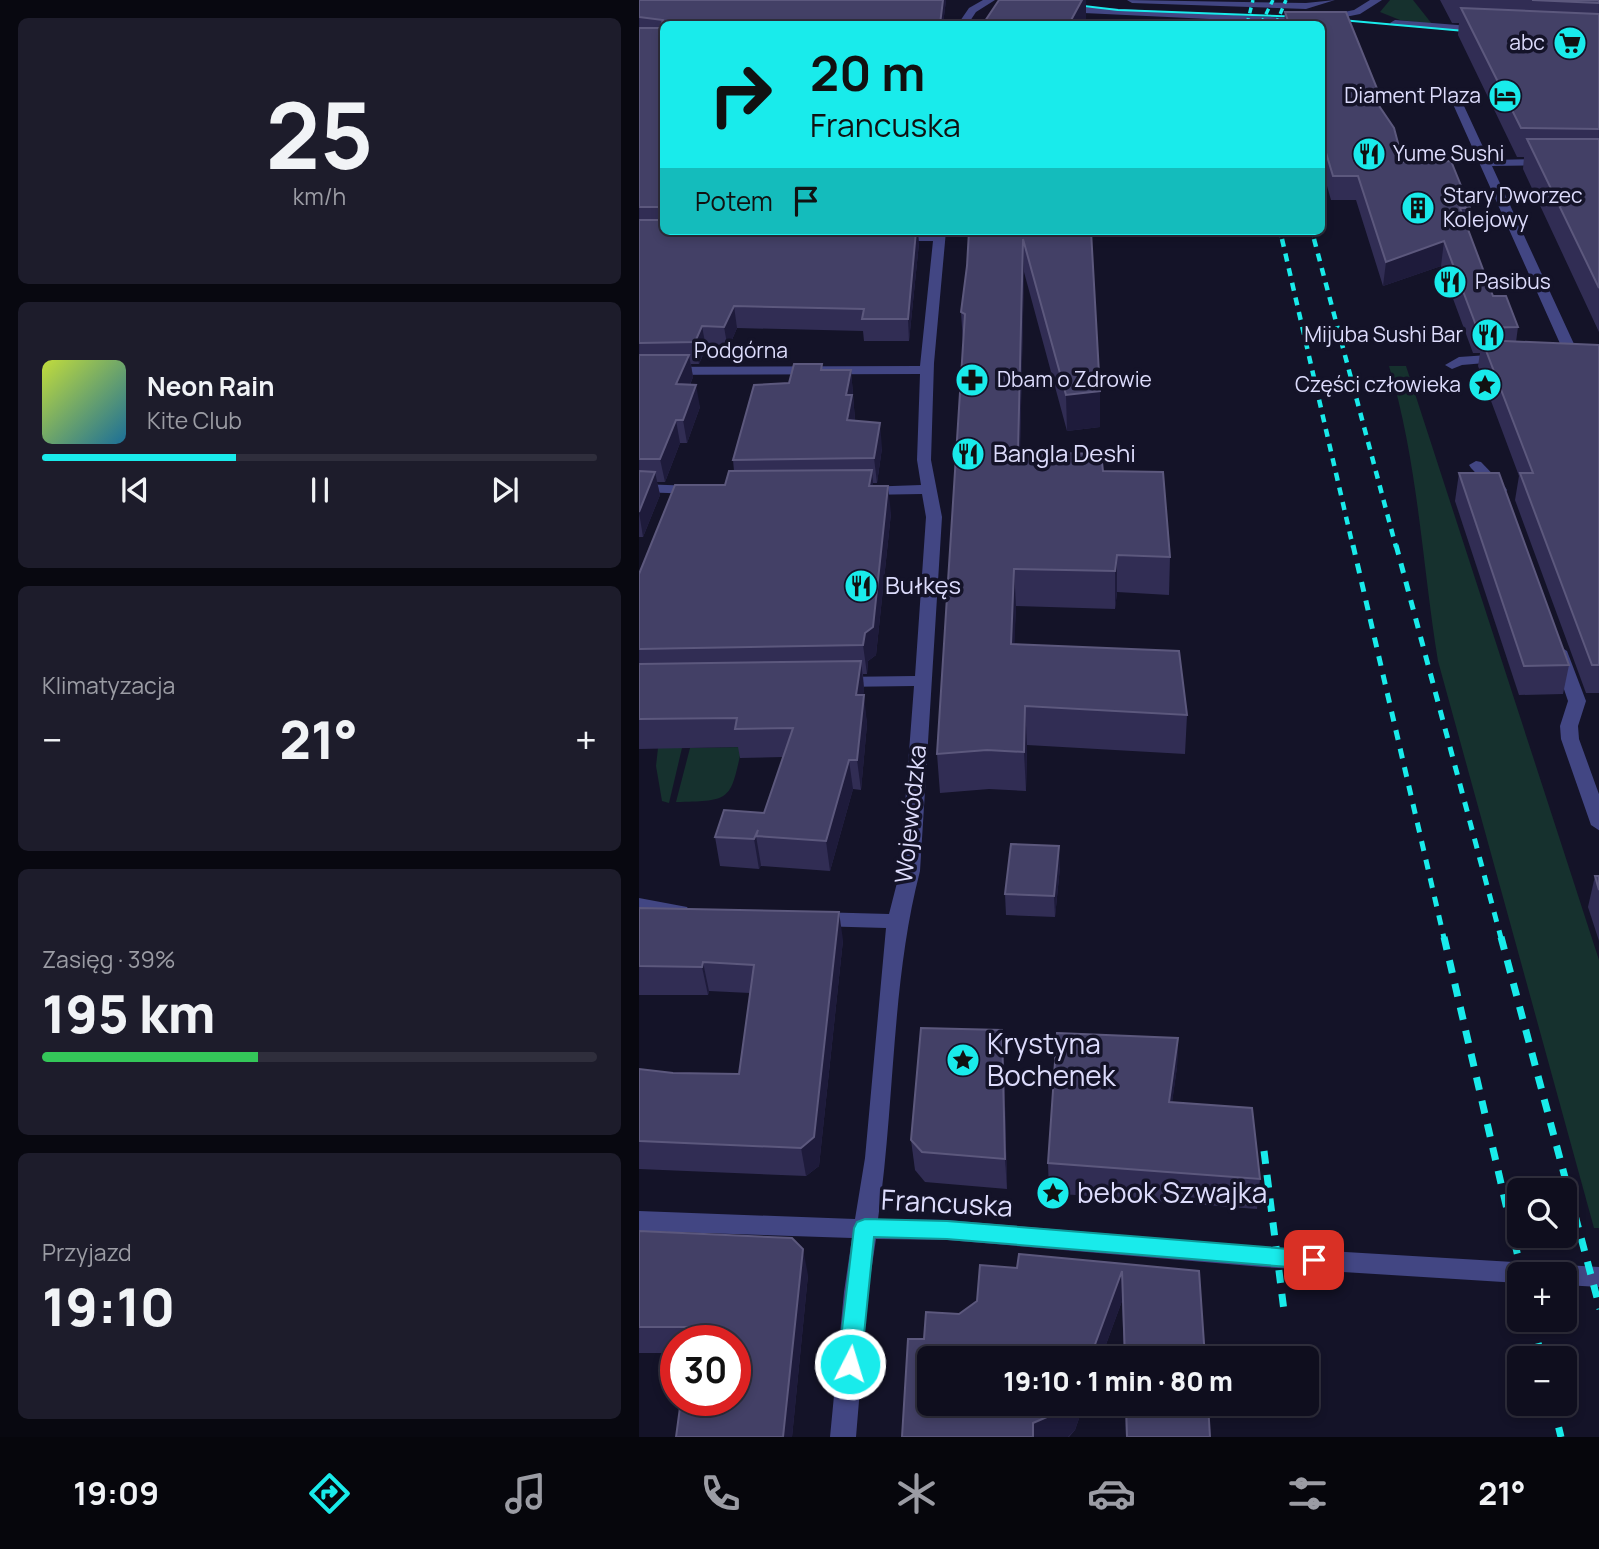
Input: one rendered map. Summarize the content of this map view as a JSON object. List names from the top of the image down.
{
  "streets": {
    "street": ["Podgórna", "Wojewódzka", "Francuska"]
  },
  "crossings": [
    ["Podgórna", "Wojewódzka"],
    ["Wojewódzka", "Francuska"]
  ],
  "places": {
    "supermarket": ["abc"],
    "hotel": ["Diament Plaza"],
    "restaurant": [
      "Yume Sushi",
      "Pasibus",
      "Mijuba Sushi Bar",
      "Bangla Deshi",
      "Bułkęs"
    ],
    "building": ["Stary Dworzec Kolejowy"],
    "pharmacy": ["Dbam o Zdrowie"],
    "place": ["Części człowieka", "Krystyna Bochenek", "bebok Szwajka"]
  },
  "page": {
    "tile": [
      ["25", "km/h"],
      "Klimatyzacja",
      ["Zasięg · 39%", "195 km"],
      ["Przyjazd", "19:10"]
    ],
    "turn": ["20 m", "Francuska"],
    "then": "Potem",
    "song": ["Neon Rain", "Kite Club"],
    "heat": ["−", "21°", "+"],
    "map_buttons": ["+", "−"],
    "limit": "30",
    "trip": "19:10 · 1 min · 80 m",
    "tabs": ["19:09", "21°"]
  }
}
